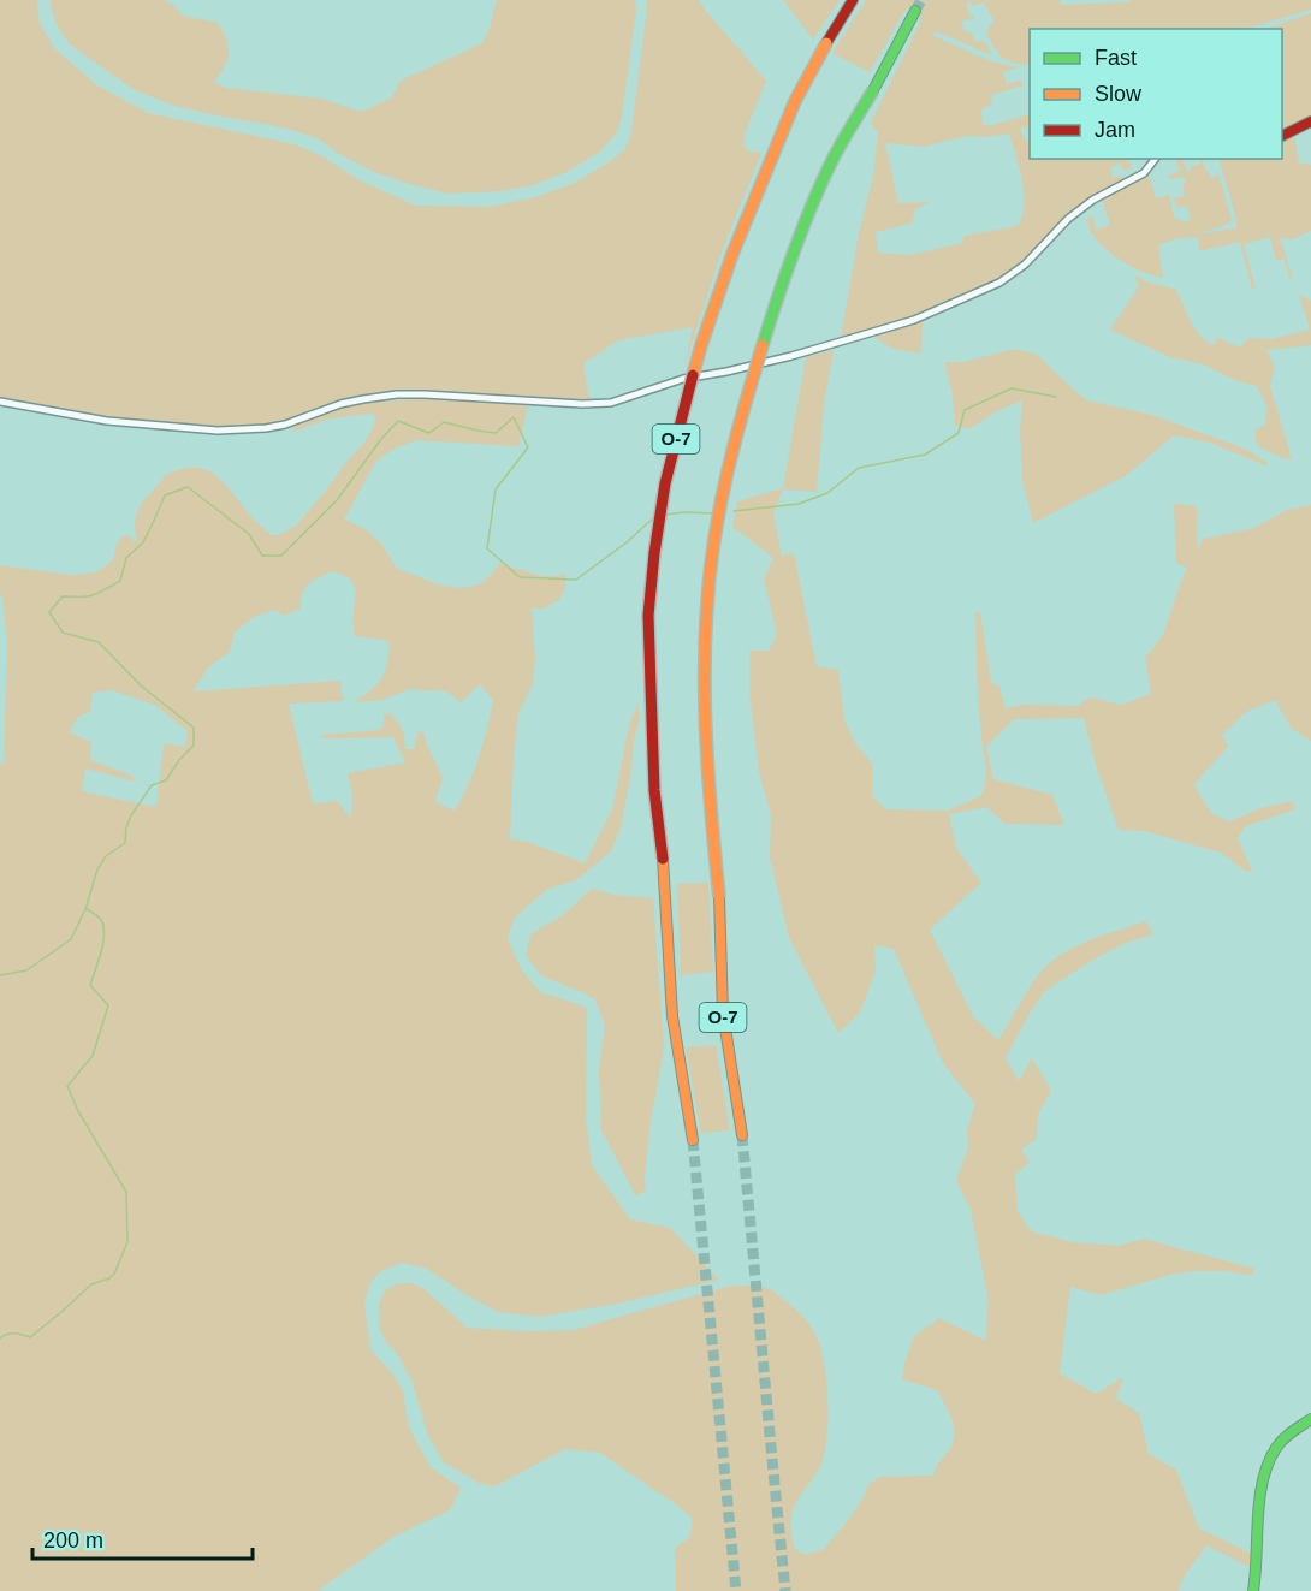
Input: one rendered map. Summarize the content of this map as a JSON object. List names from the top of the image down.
{
  "streets": {
    "main road": ["O-7"]
  },
  "legend": ["Fast", "Slow", "Jam"],
  "scale_bar": "200 m"
}
